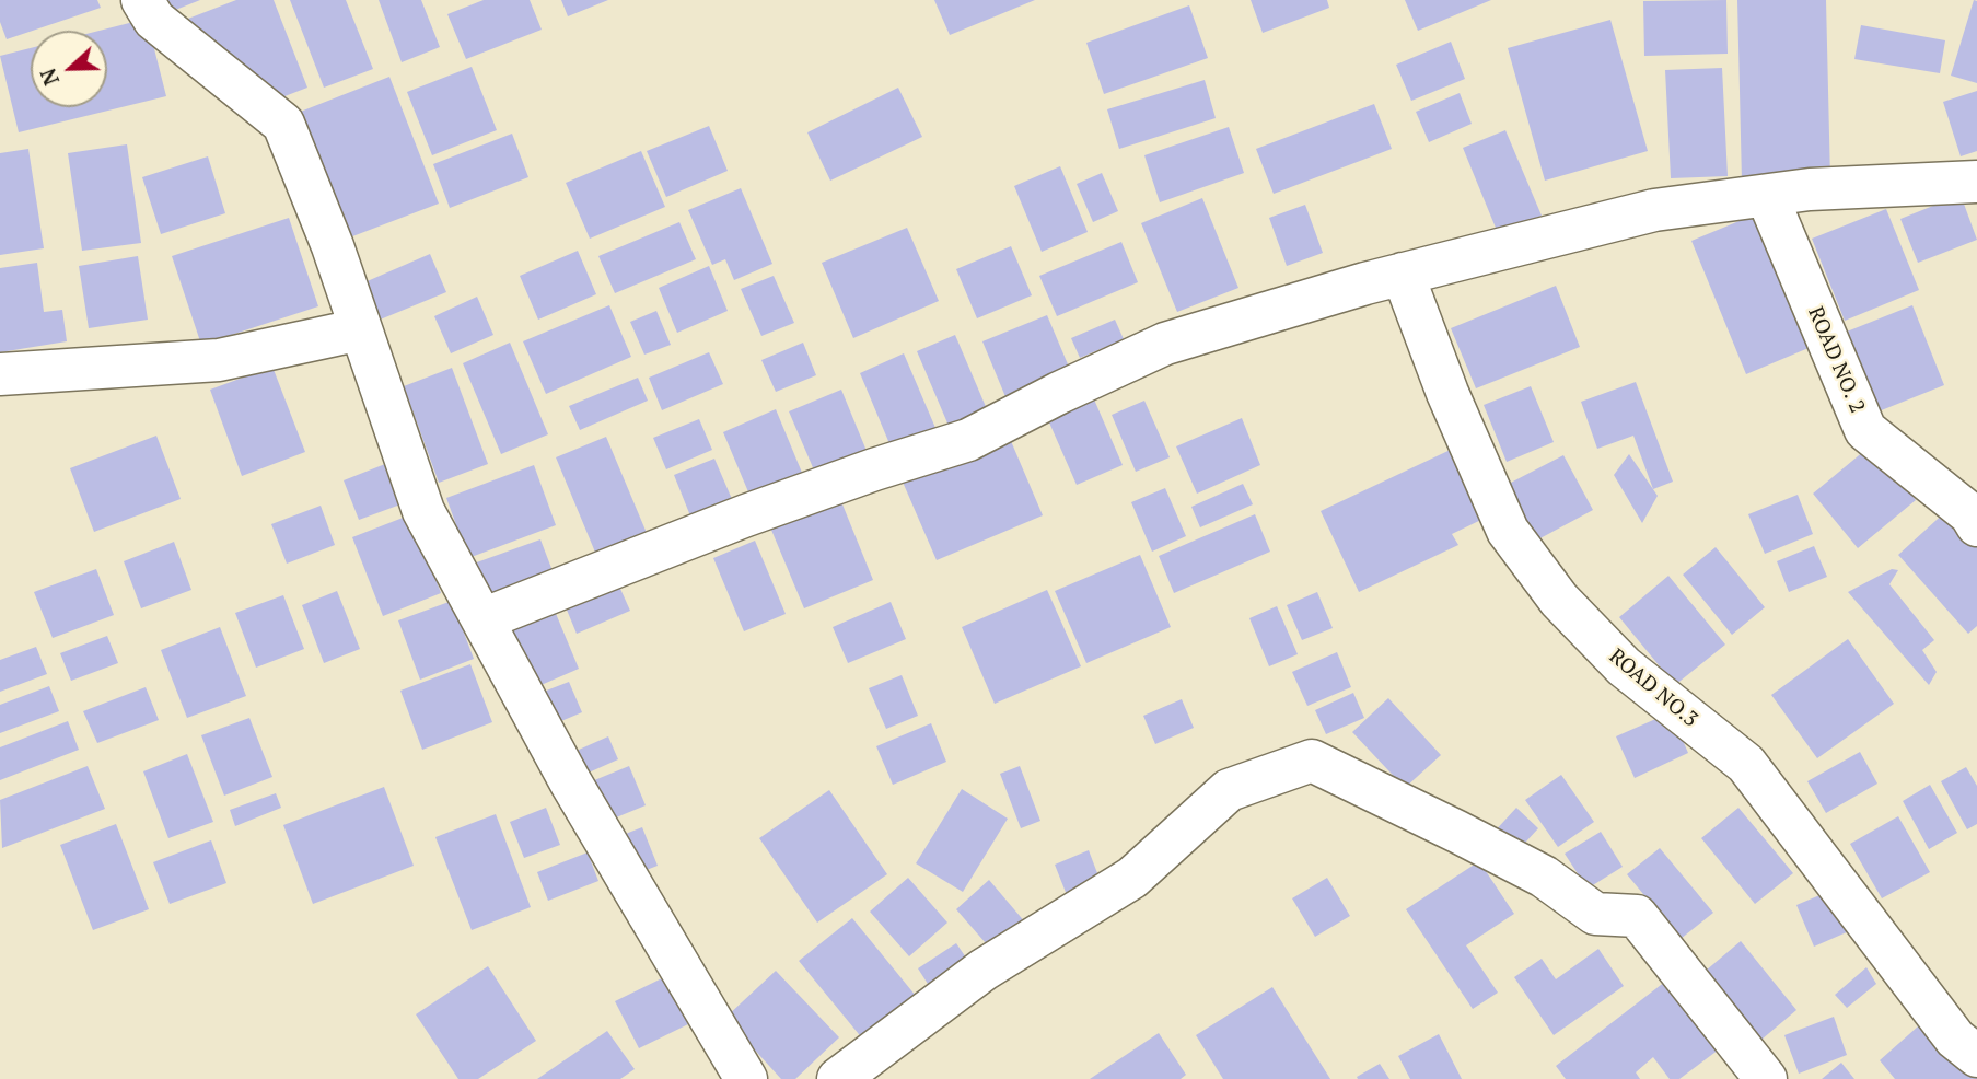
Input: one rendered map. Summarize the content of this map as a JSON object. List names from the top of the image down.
{
  "streets": {
    "street": ["ROAD NO. 2", "ROAD NO.3"]
  },
  "north": "left"
}
